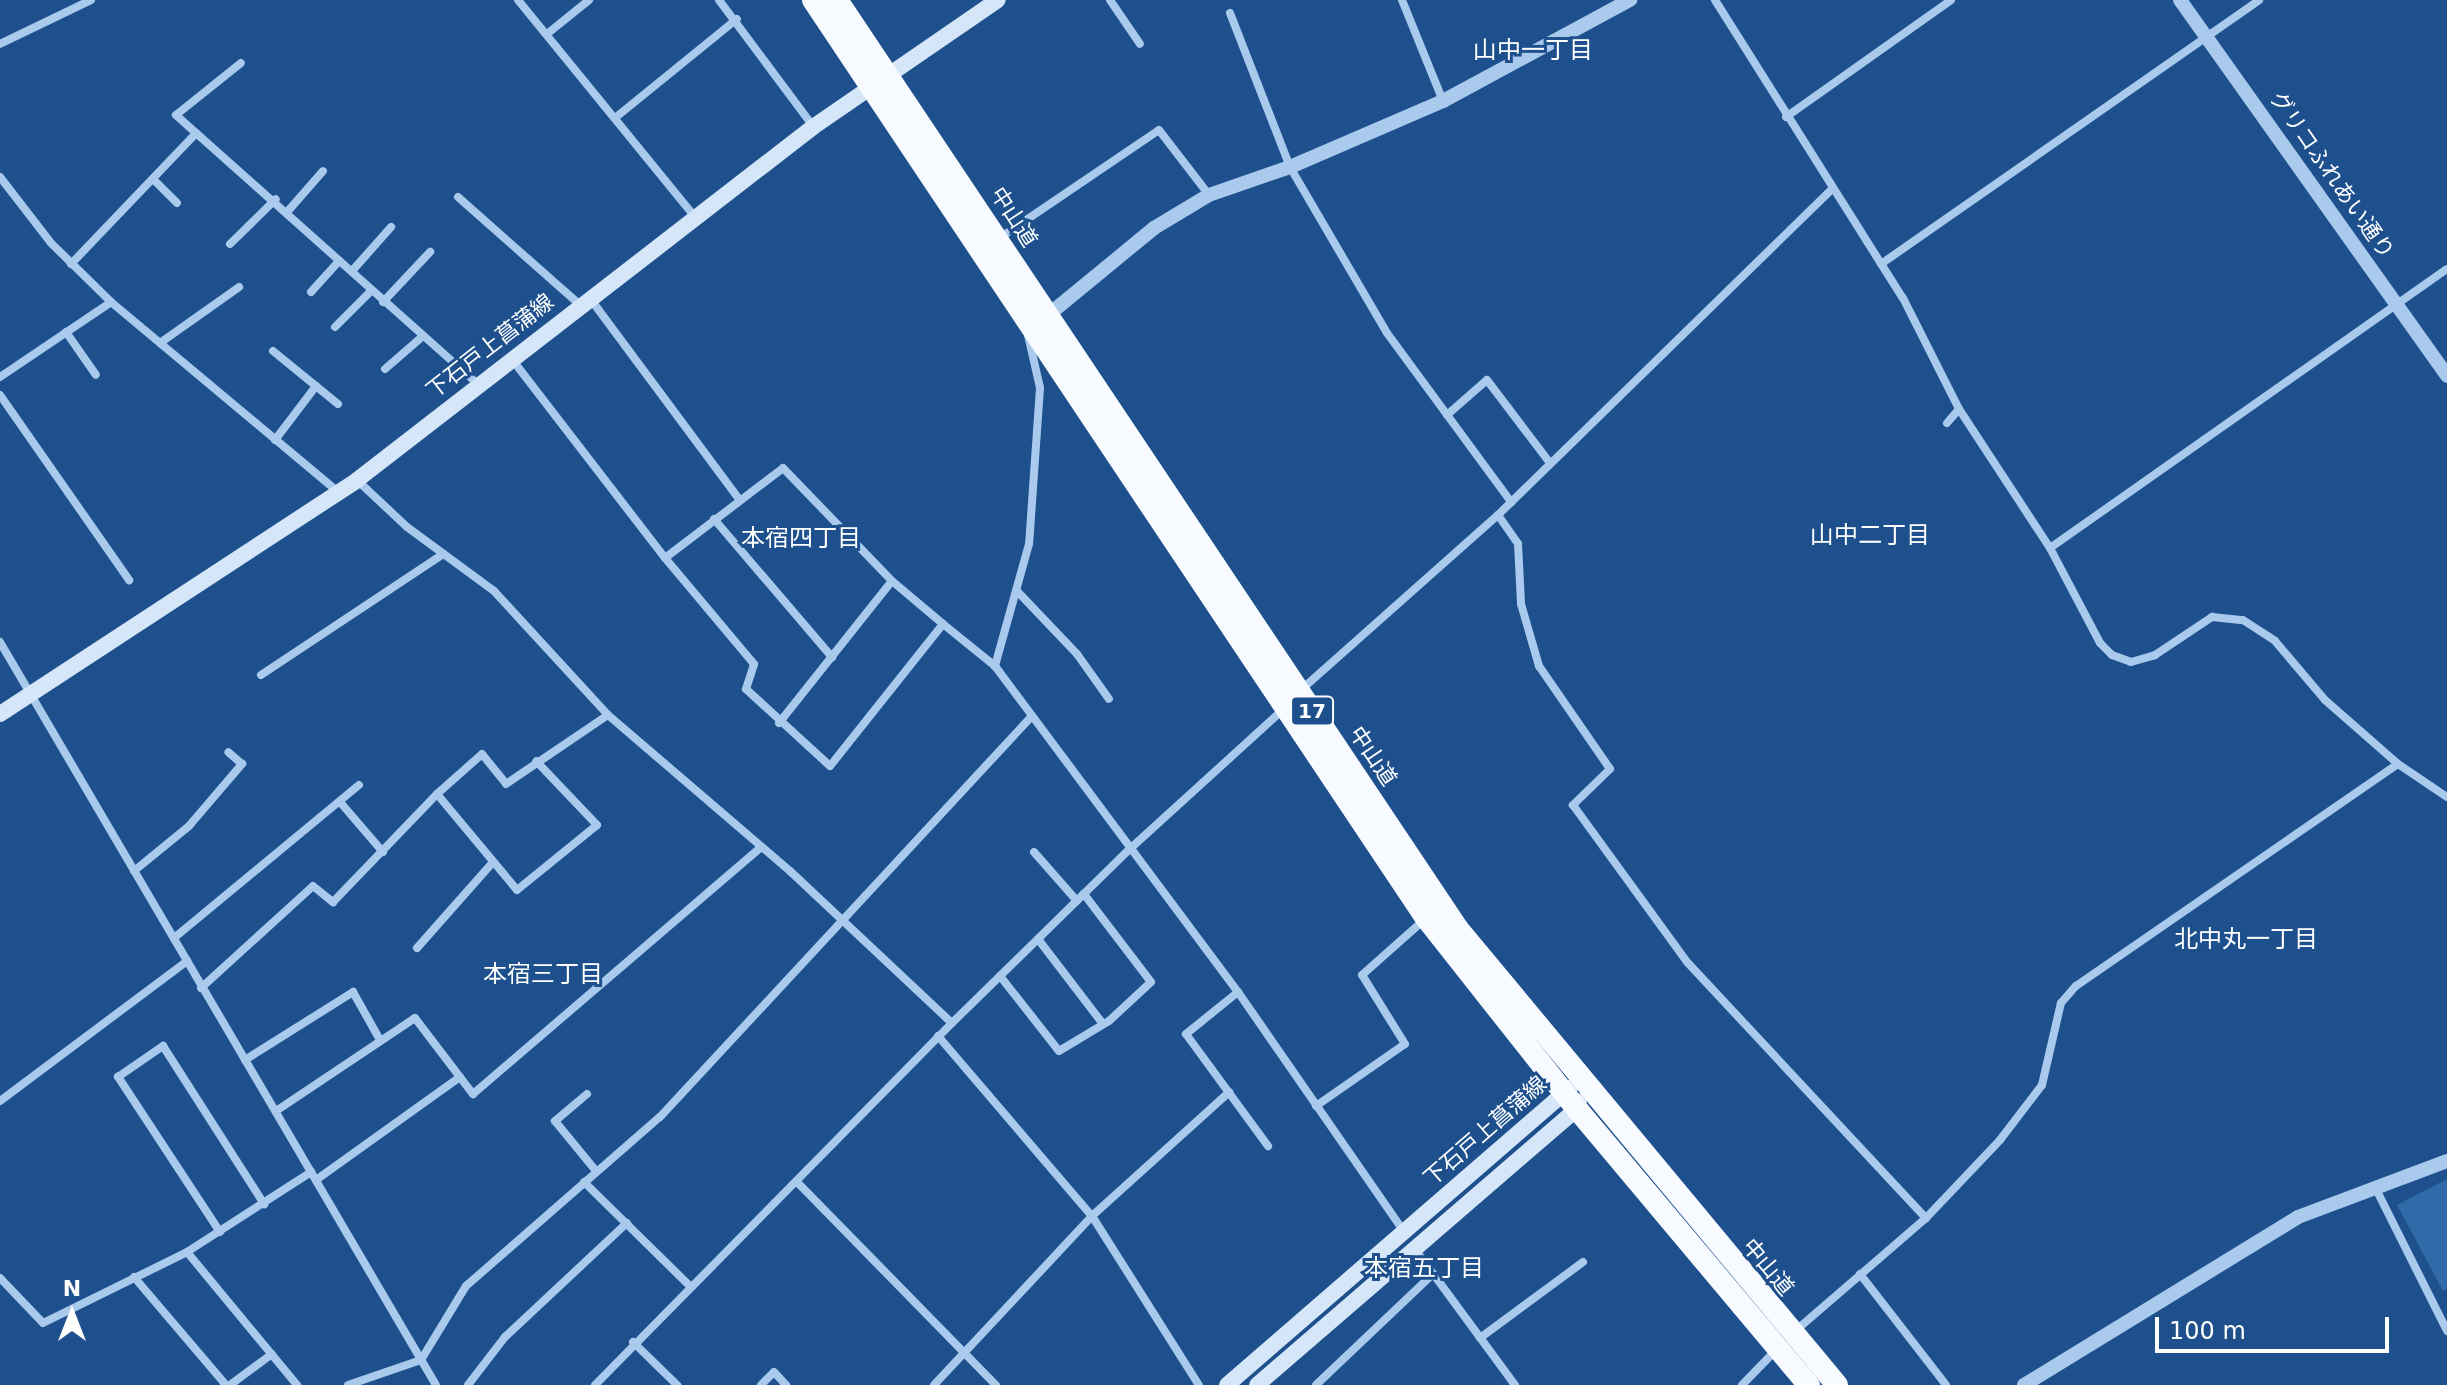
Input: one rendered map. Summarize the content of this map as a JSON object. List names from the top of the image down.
{
  "streets": {
    "highway": ["中山道", "17"],
    "main road": ["下石戸上菖蒲線"],
    "street": ["グリコふれあい通り"]
  },
  "crossings": [
    ["中山道", "下石戸上菖蒲線"]
  ],
  "districts": [
    "山中一丁目",
    "山中二丁目",
    "本宿四丁目",
    "北中丸一丁目",
    "本宿三丁目",
    "本宿五丁目"
  ],
  "scale_bar": "100 m",
  "north": "top"
}
